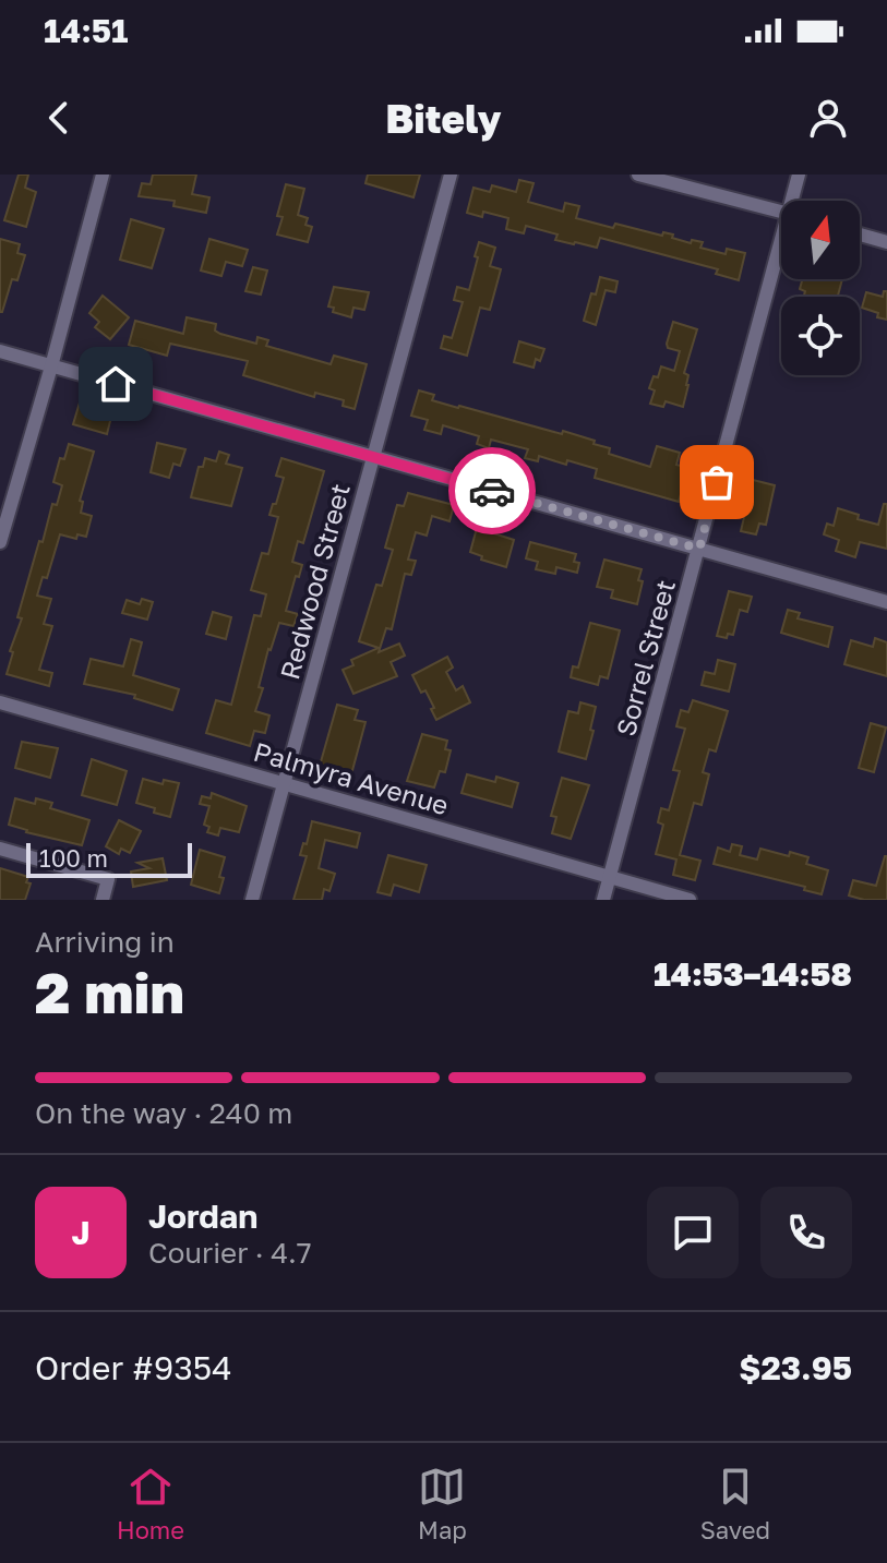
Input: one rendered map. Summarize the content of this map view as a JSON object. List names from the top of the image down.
{
  "streets": {
    "street": ["Redwood Street", "Sorrel Street", "Palmyra Avenue"]
  },
  "crossings": [
    ["Redwood Street", "Palmyra Avenue"],
    ["Sorrel Street", "Palmyra Avenue"]
  ],
  "scale_bar": "100 m",
  "north": "top",
  "page": {
    "status": "14:51",
    "header": "Bitely",
    "scale": "100 m",
    "heading": ["2 min", "Arriving in", "14:53–14:58"],
    "panel": [
      "Jordan",
      "Courier · 4.7",
      "Order #9354",
      "$23.95"
    ],
    "bar": "On the way · 240 m",
    "round": "J",
    "tabs": ["Home", "Map", "Saved"]
  }
}
